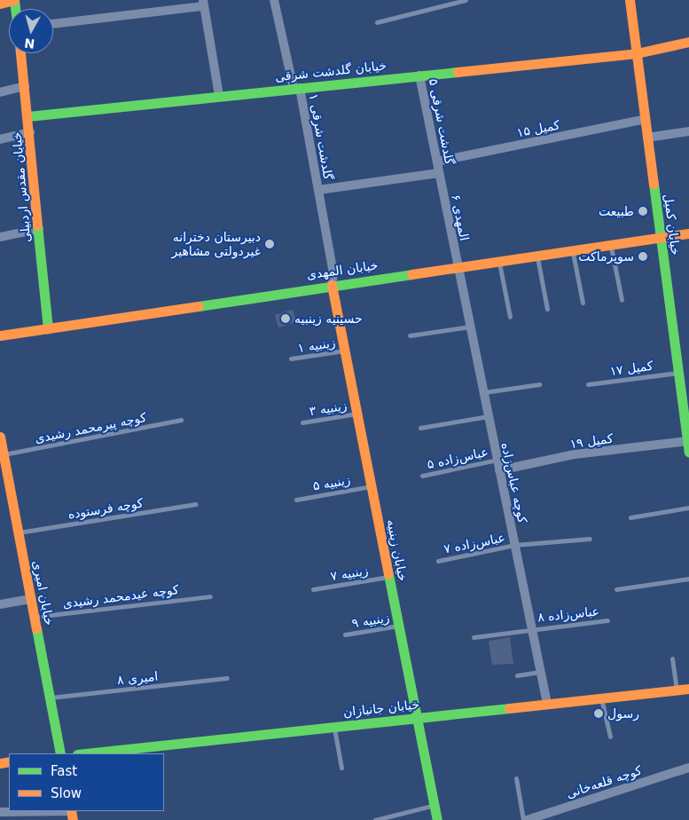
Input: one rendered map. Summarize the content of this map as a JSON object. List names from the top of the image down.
{
  "streets": {
    "street": [
      "خیابان گلدشت شرقی",
      "گلدشت شرقی ۵",
      "کمیل ۱۵",
      "گلدشت شرقی ۱",
      "خیابان مقدس اردبیلی",
      "المهدی ۶",
      "خیابان کمیل",
      "خیابان المهدی",
      "کمیل ۱۹",
      "کوچه عباس‌زاده",
      "خیابان زینبیه",
      "خیابان امیری",
      "خیابان جانبازان",
      "کوچه قلعه‌خانی"
    ],
    "lane": [
      "زینبیه ۱",
      "کمیل ۱۷",
      "زینبیه ۳",
      "کوچه پیرمحمد رشیدی",
      "عباس‌زاده ۵",
      "زینبیه ۵",
      "کوچه فرستوده",
      "عباس‌زاده ۷",
      "زینبیه ۷",
      "کوچه عیدمحمد رشیدی",
      "عباس‌زاده ۸",
      "زینبیه ۹",
      "امیری ۸"
    ]
  },
  "crossings": [
    ["خیابان گلدشت شرقی", "گلدشت شرقی ۵"],
    ["خیابان گلدشت شرقی", "گلدشت شرقی ۱"],
    ["خیابان گلدشت شرقی", "خیابان مقدس اردبیلی"],
    ["خیابان گلدشت شرقی", "خیابان کمیل"],
    ["گلدشت شرقی ۵", "کمیل ۱۵"],
    ["گلدشت شرقی ۵", "المهدی ۶"],
    ["کمیل ۱۵", "خیابان کمیل"],
    ["گلدشت شرقی ۱", "خیابان المهدی"],
    ["گلدشت شرقی ۱", "خیابان زینبیه"],
    ["خیابان مقدس اردبیلی", "خیابان المهدی"],
    ["المهدی ۶", "خیابان المهدی"],
    ["المهدی ۶", "کوچه عباس‌زاده"],
    ["خیابان کمیل", "خیابان المهدی"],
    ["خیابان کمیل", "کمیل ۱۷"],
    ["خیابان کمیل", "کمیل ۱۹"],
    ["خیابان المهدی", "کوچه عباس‌زاده"],
    ["خیابان المهدی", "خیابان زینبیه"],
    ["زینبیه ۱", "خیابان زینبیه"],
    ["زینبیه ۳", "خیابان زینبیه"],
    ["کوچه پیرمحمد رشیدی", "خیابان امیری"],
    ["کمیل ۱۹", "کوچه عباس‌زاده"],
    ["عباس‌زاده ۵", "کوچه عباس‌زاده"],
    ["زینبیه ۵", "خیابان زینبیه"],
    ["کوچه عباس‌زاده", "عباس‌زاده ۷"],
    ["کوچه عباس‌زاده", "عباس‌زاده ۸"],
    ["کوچه عباس‌زاده", "خیابان جانبازان"],
    ["کوچه فرستوده", "خیابان امیری"],
    ["خیابان زینبیه", "زینبیه ۷"],
    ["خیابان زینبیه", "زینبیه ۹"],
    ["خیابان زینبیه", "خیابان جانبازان"],
    ["خیابان امیری", "کوچه عیدمحمد رشیدی"],
    ["خیابان امیری", "امیری ۸"]
  ],
  "places": [
    "طبیعت",
    "دبیرستان دخترانه غیردولتی مشاهیر",
    "سوپرماکت",
    "حسینیه زینبیه",
    "رسول"
  ],
  "legend": ["Fast", "Slow"],
  "north": "bottom"
}
